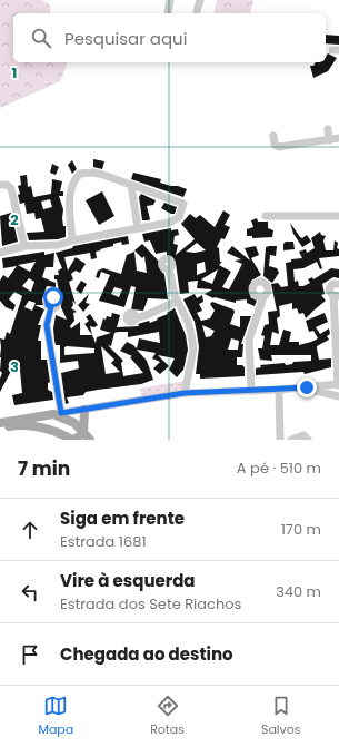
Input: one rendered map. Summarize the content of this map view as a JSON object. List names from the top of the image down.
{
  "page": {
    "search": "Pesquisar aqui",
    "heading": ["7 min", "A pé · 510 m"],
    "list": [
      ["Siga em frente", "Estrada 1681", "170 m"],
      ["Vire à esquerda", "Estrada dos Sete Riachos", "340 m"],
      "Chegada ao destino"
    ],
    "nav": ["Mapa", "Rotas", "Salvos"]
  },
  "grid": {
    "rows": ["1", "2", "3"]
  }
}
